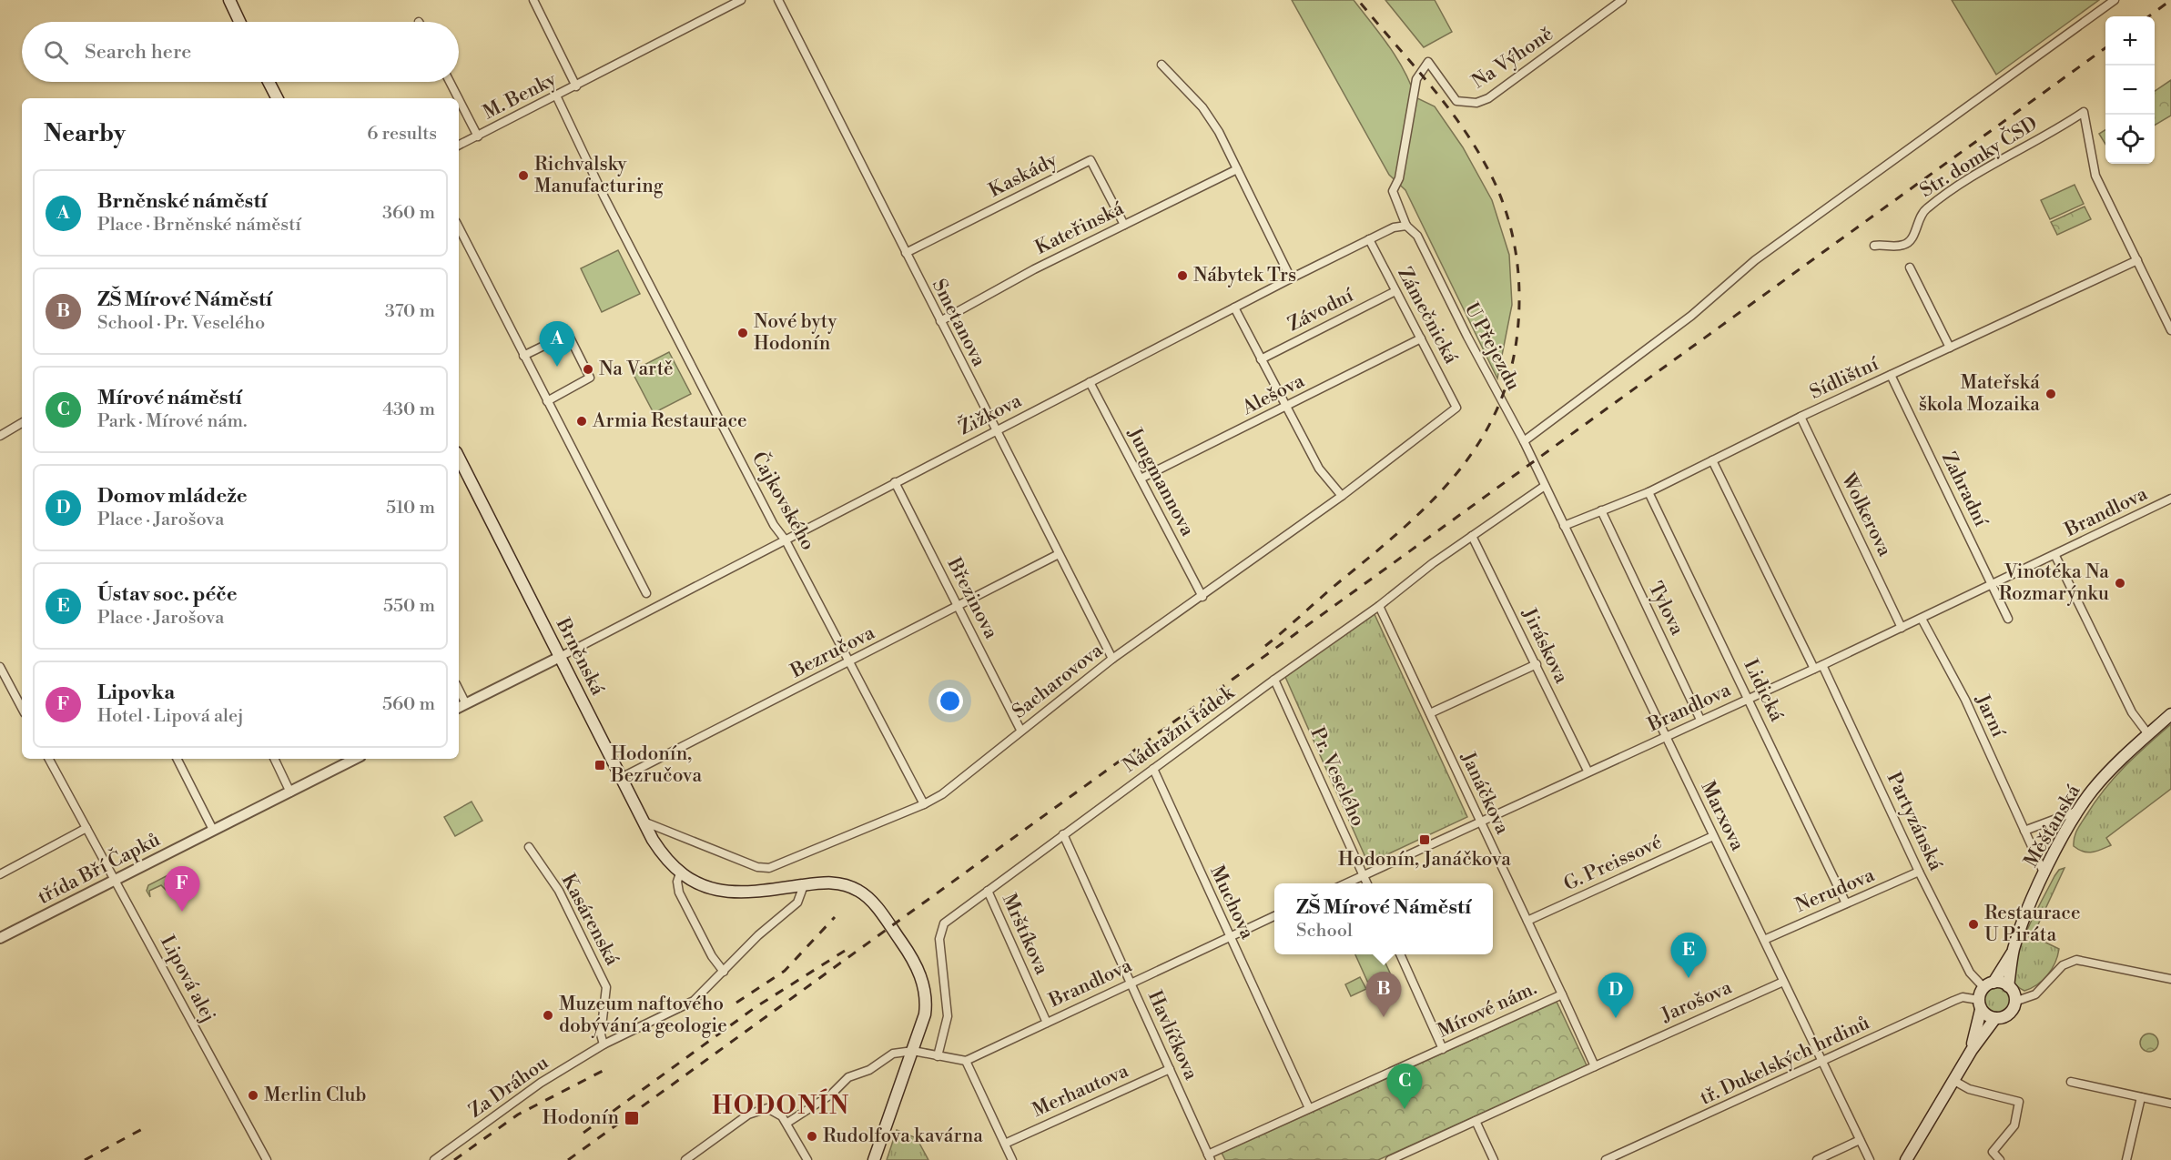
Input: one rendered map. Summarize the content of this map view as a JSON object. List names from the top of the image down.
{
  "streets": {
    "main road": ["Brněnská", "Měšťanská"],
    "street": [
      "Na Výhoně",
      "M. Benky",
      "Str. domky ČSD",
      "Kaskády",
      "Kateřinská",
      "Závodní",
      "Zámečnická",
      "Smetanova",
      "U Přejezdu",
      "Sídlištní",
      "Alešova",
      "Žižkova",
      "Jungmannova",
      "Zahradní",
      "Čajkovského",
      "Brandlova",
      "Wolkerova",
      "Březinova",
      "Tylova",
      "Jiráskova",
      "Bezručova",
      "Sacharovova",
      "Lidická",
      "Jarní",
      "Nádražní řádek",
      "Pr. Veselého",
      "Janáčkova",
      "Marxova",
      "Partyzánská",
      "G. Preissové",
      "třída Bří Čapků",
      "Nerudova",
      "Muchova",
      "Kasárenská",
      "Mrštíkova",
      "Lipová alej",
      "Jarošova",
      "Mírové nám.",
      "Havlíčkova",
      "tř. Dukelských hrdinů",
      "Za Dráhou",
      "Merhautova"
    ]
  },
  "crossings": [
    ["Na Výhoně", "U Přejezdu"],
    ["Na Výhoně", "Žižkova"],
    ["M. Benky", "Čajkovského"],
    ["Str. domky ČSD", "Sídlištní"],
    ["Kaskády", "Kateřinská"],
    ["Kaskády", "Smetanova"],
    ["Kateřinská", "Smetanova"],
    ["Závodní", "Zámečnická"],
    ["Zámečnická", "Alešova"],
    ["Zámečnická", "Žižkova"],
    ["Zámečnická", "Sacharovova"],
    ["Smetanova", "Žižkova"],
    ["Smetanova", "Bezručova"],
    ["Smetanova", "Sacharovova"],
    ["U Přejezdu", "Žižkova"],
    ["U Přejezdu", "Nádražní řádek"],
    ["U Přejezdu", "Marxova"],
    ["Sídlištní", "Zahradní"],
    ["Sídlištní", "Wolkerova"],
    ["Sídlištní", "Tylova"],
    ["Sídlištní", "Lidická"],
    ["Sídlištní", "Marxova"],
    ["Alešova", "Jungmannova"],
    ["Žižkova", "Jungmannova"],
    ["Žižkova", "Čajkovského"],
    ["Žižkova", "Březinova"],
    ["Žižkova", "Brněnská"],
    ["Jungmannova", "Sacharovova"],
    ["Zahradní", "Brandlova"],
    ["Čajkovského", "Bezručova"],
    ["Čajkovského", "Sacharovova"],
    ["Brandlova", "Wolkerova"],
    ["Brandlova", "Tylova"],
    ["Brandlova", "Jiráskova"],
    ["Brandlova", "Lidická"],
    ["Brandlova", "Jarní"],
    ["Brandlova", "Pr. Veselého"],
    ["Brandlova", "Janáčkova"],
    ["Brandlova", "Marxova"],
    ["Brandlova", "Partyzánská"],
    ["Brandlova", "Měšťanská"],
    ["Brandlova", "Muchova"],
    ["Brandlova", "Mrštíkova"],
    ["Brandlova", "Havlíčkova"],
    ["Březinova", "Bezručova"],
    ["Březinova", "Sacharovova"],
    ["Jiráskova", "Nádražní řádek"],
    ["Bezručova", "Brněnská"],
    ["Brněnská", "Sacharovova"],
    ["Brněnská", "Za Dráhou"],
    ["Lidická", "Nerudova"],
    ["Jarní", "Měšťanská"],
    ["Nádražní řádek", "Pr. Veselého"],
    ["Nádražní řádek", "Janáčkova"],
    ["Nádražní řádek", "Marxova"],
    ["Nádražní řádek", "Muchova"],
    ["Nádražní řádek", "Mrštíkova"],
    ["Nádražní řádek", "Havlíčkova"],
    ["Janáčkova", "G. Preissové"],
    ["Janáčkova", "Mírové nám."],
    ["Marxova", "G. Preissové"],
    ["Marxova", "Nerudova"],
    ["Marxova", "Jarošova"],
    ["Marxova", "tř. Dukelských hrdinů"],
    ["Partyzánská", "Měšťanská"],
    ["Partyzánská", "Nerudova"],
    ["Partyzánská", "tř. Dukelských hrdinů"],
    ["Měšťanská", "tř. Dukelských hrdinů"],
    ["třída Bří Čapků", "Lipová alej"],
    ["Muchova", "Mírové nám."],
    ["Kasárenská", "Za Dráhou"],
    ["Jarošova", "Mírové nám."],
    ["Mírové nám.", "Havlíčkova"],
    ["Havlíčkova", "Merhautova"]
  ],
  "districts": ["HODONÍN"],
  "places": {
    "other": [
      "Richvalsky Manufacturing",
      "Nábytek Trs",
      "Nové byty Hodonín",
      "Na Vartě",
      "Mateřská škola Mozaika",
      "Armia Restaurace",
      "Vinotéka Na Rozmarýnku",
      "Restaurace U Piráta",
      "Muzeum naftového dobývání a geologie",
      "Merlin Club",
      "Rudolfova kavárna"
    ],
    "transit": ["Hodonín, Bezručova", "Hodonín, Janáčkova", "Hodonín"]
  },
  "page": {
    "map_buttons": ["+", "−"],
    "search": "Search here",
    "heading": ["Nearby", "6 results"],
    "list": [
      {
        "mark": "A",
        "name": "Brněnské náměstí",
        "note": "Place · Brněnské náměstí",
        "value": "360 m"
      },
      {
        "mark": "B",
        "name": "ZŠ Mírové Náměstí",
        "note": "School · Pr. Veselého",
        "value": "370 m"
      },
      {
        "mark": "C",
        "name": "Mírové náměstí",
        "note": "Park · Mírové nám.",
        "value": "430 m"
      },
      {
        "mark": "D",
        "name": "Domov mládeže",
        "note": "Place · Jarošova",
        "value": "510 m"
      },
      {
        "mark": "E",
        "name": "Ústav soc. péče",
        "note": "Place · Jarošova",
        "value": "550 m"
      },
      {
        "mark": "F",
        "name": "Lipovka",
        "note": "Hotel · Lipová alej",
        "value": "560 m"
      }
    ],
    "pins": [
      "A",
      "F",
      "E",
      "B",
      "D",
      "C"
    ],
    "popup": ["ZŠ Mírové Náměstí", "School"]
  }
}
